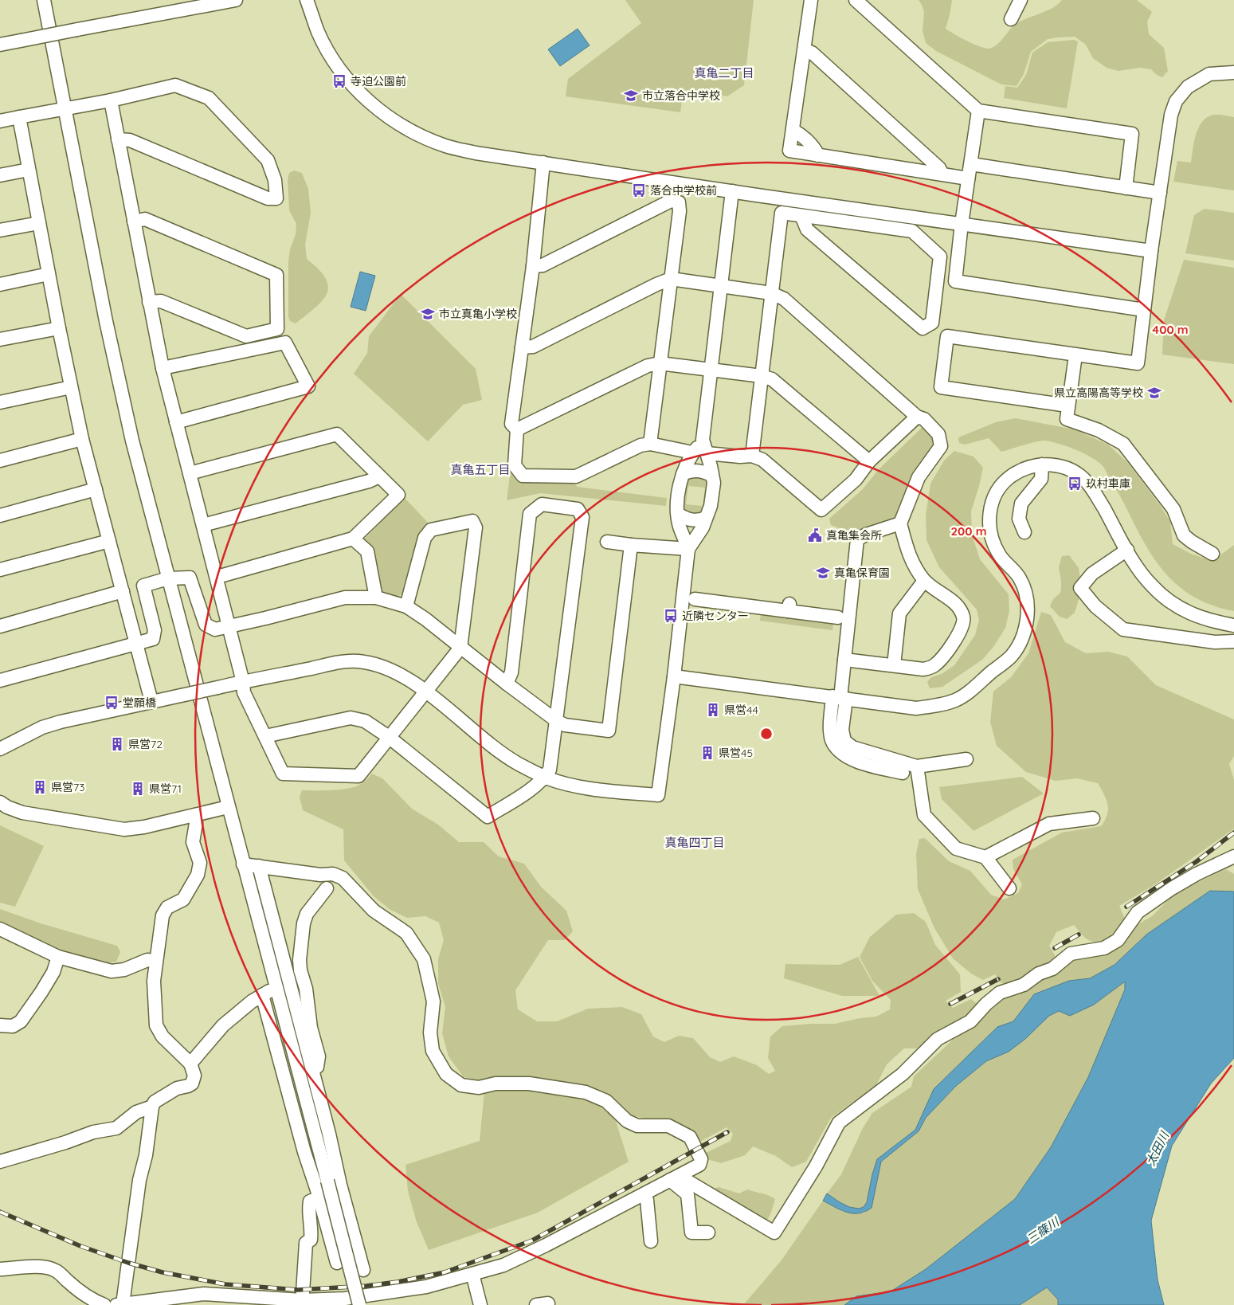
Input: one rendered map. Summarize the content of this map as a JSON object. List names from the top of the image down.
{
  "districts": ["真亀二丁目", "真亀五丁目", "真亀四丁目"],
  "water": ["太田川", "三篠川"],
  "places": {
    "bus stop": [
      "寺迫公園前",
      "落合中学校前",
      "玖村車庫",
      "近隣センター",
      "堂願橋"
    ],
    "school or university": [
      "市立落合中学校",
      "市立真亀小学校",
      "県立高陽高等学校",
      "真亀保育園"
    ],
    "public building": ["真亀集会所"],
    "building": [
      "県営44",
      "県営72",
      "県営45",
      "県営73",
      "県営71"
    ]
  },
  "rings": ["400 m", "200 m"]
}
